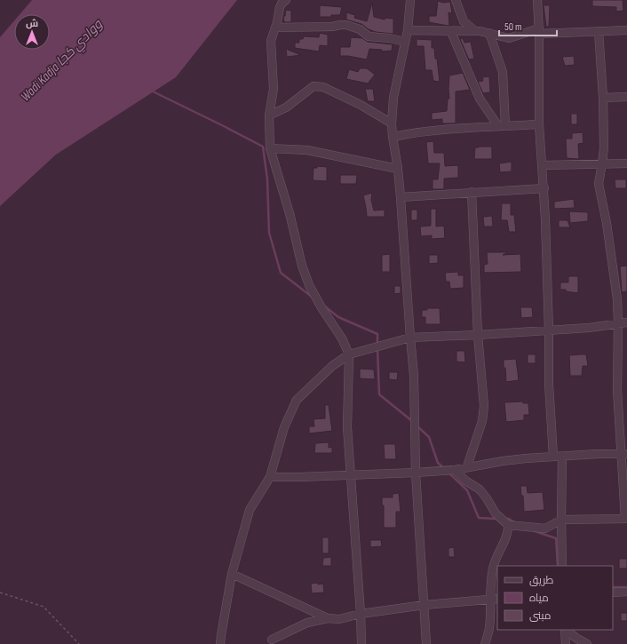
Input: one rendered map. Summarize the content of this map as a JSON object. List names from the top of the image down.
{
  "water": ["Wadi Kadja ووادي كجا"],
  "legend": ["طريق", "مياه", "مبنى"],
  "scale_bar": "50 m",
  "north": "top"
}
